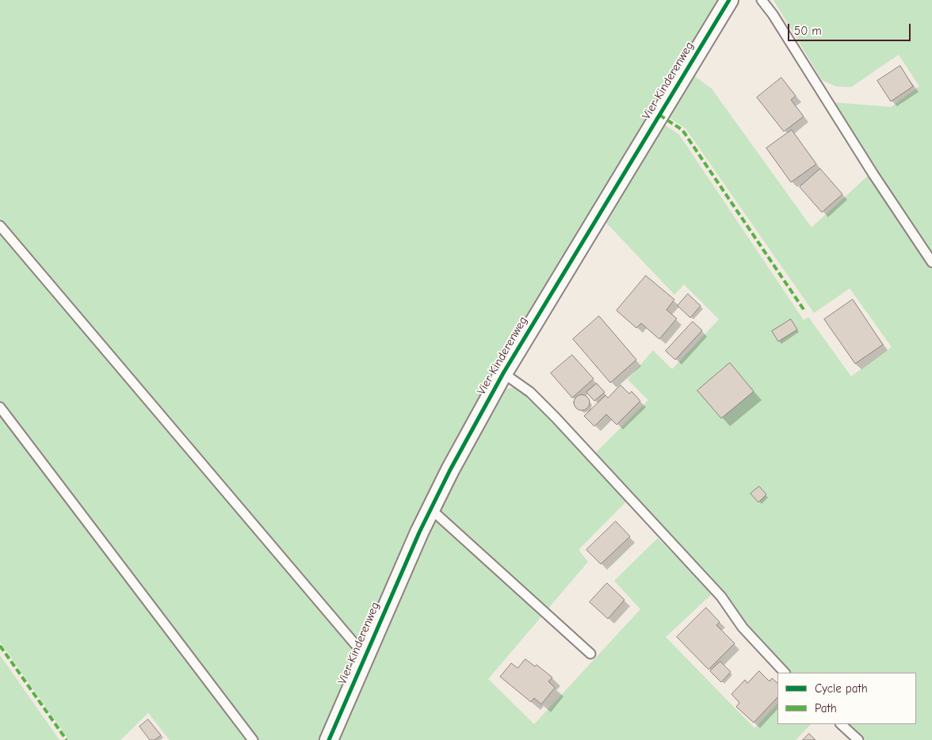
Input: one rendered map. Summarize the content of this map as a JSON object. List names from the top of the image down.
{
  "streets": {
    "street": ["Vier Kinderenweg"]
  },
  "legend": ["Cycle path", "Path"],
  "scale_bar": "50 m"
}
